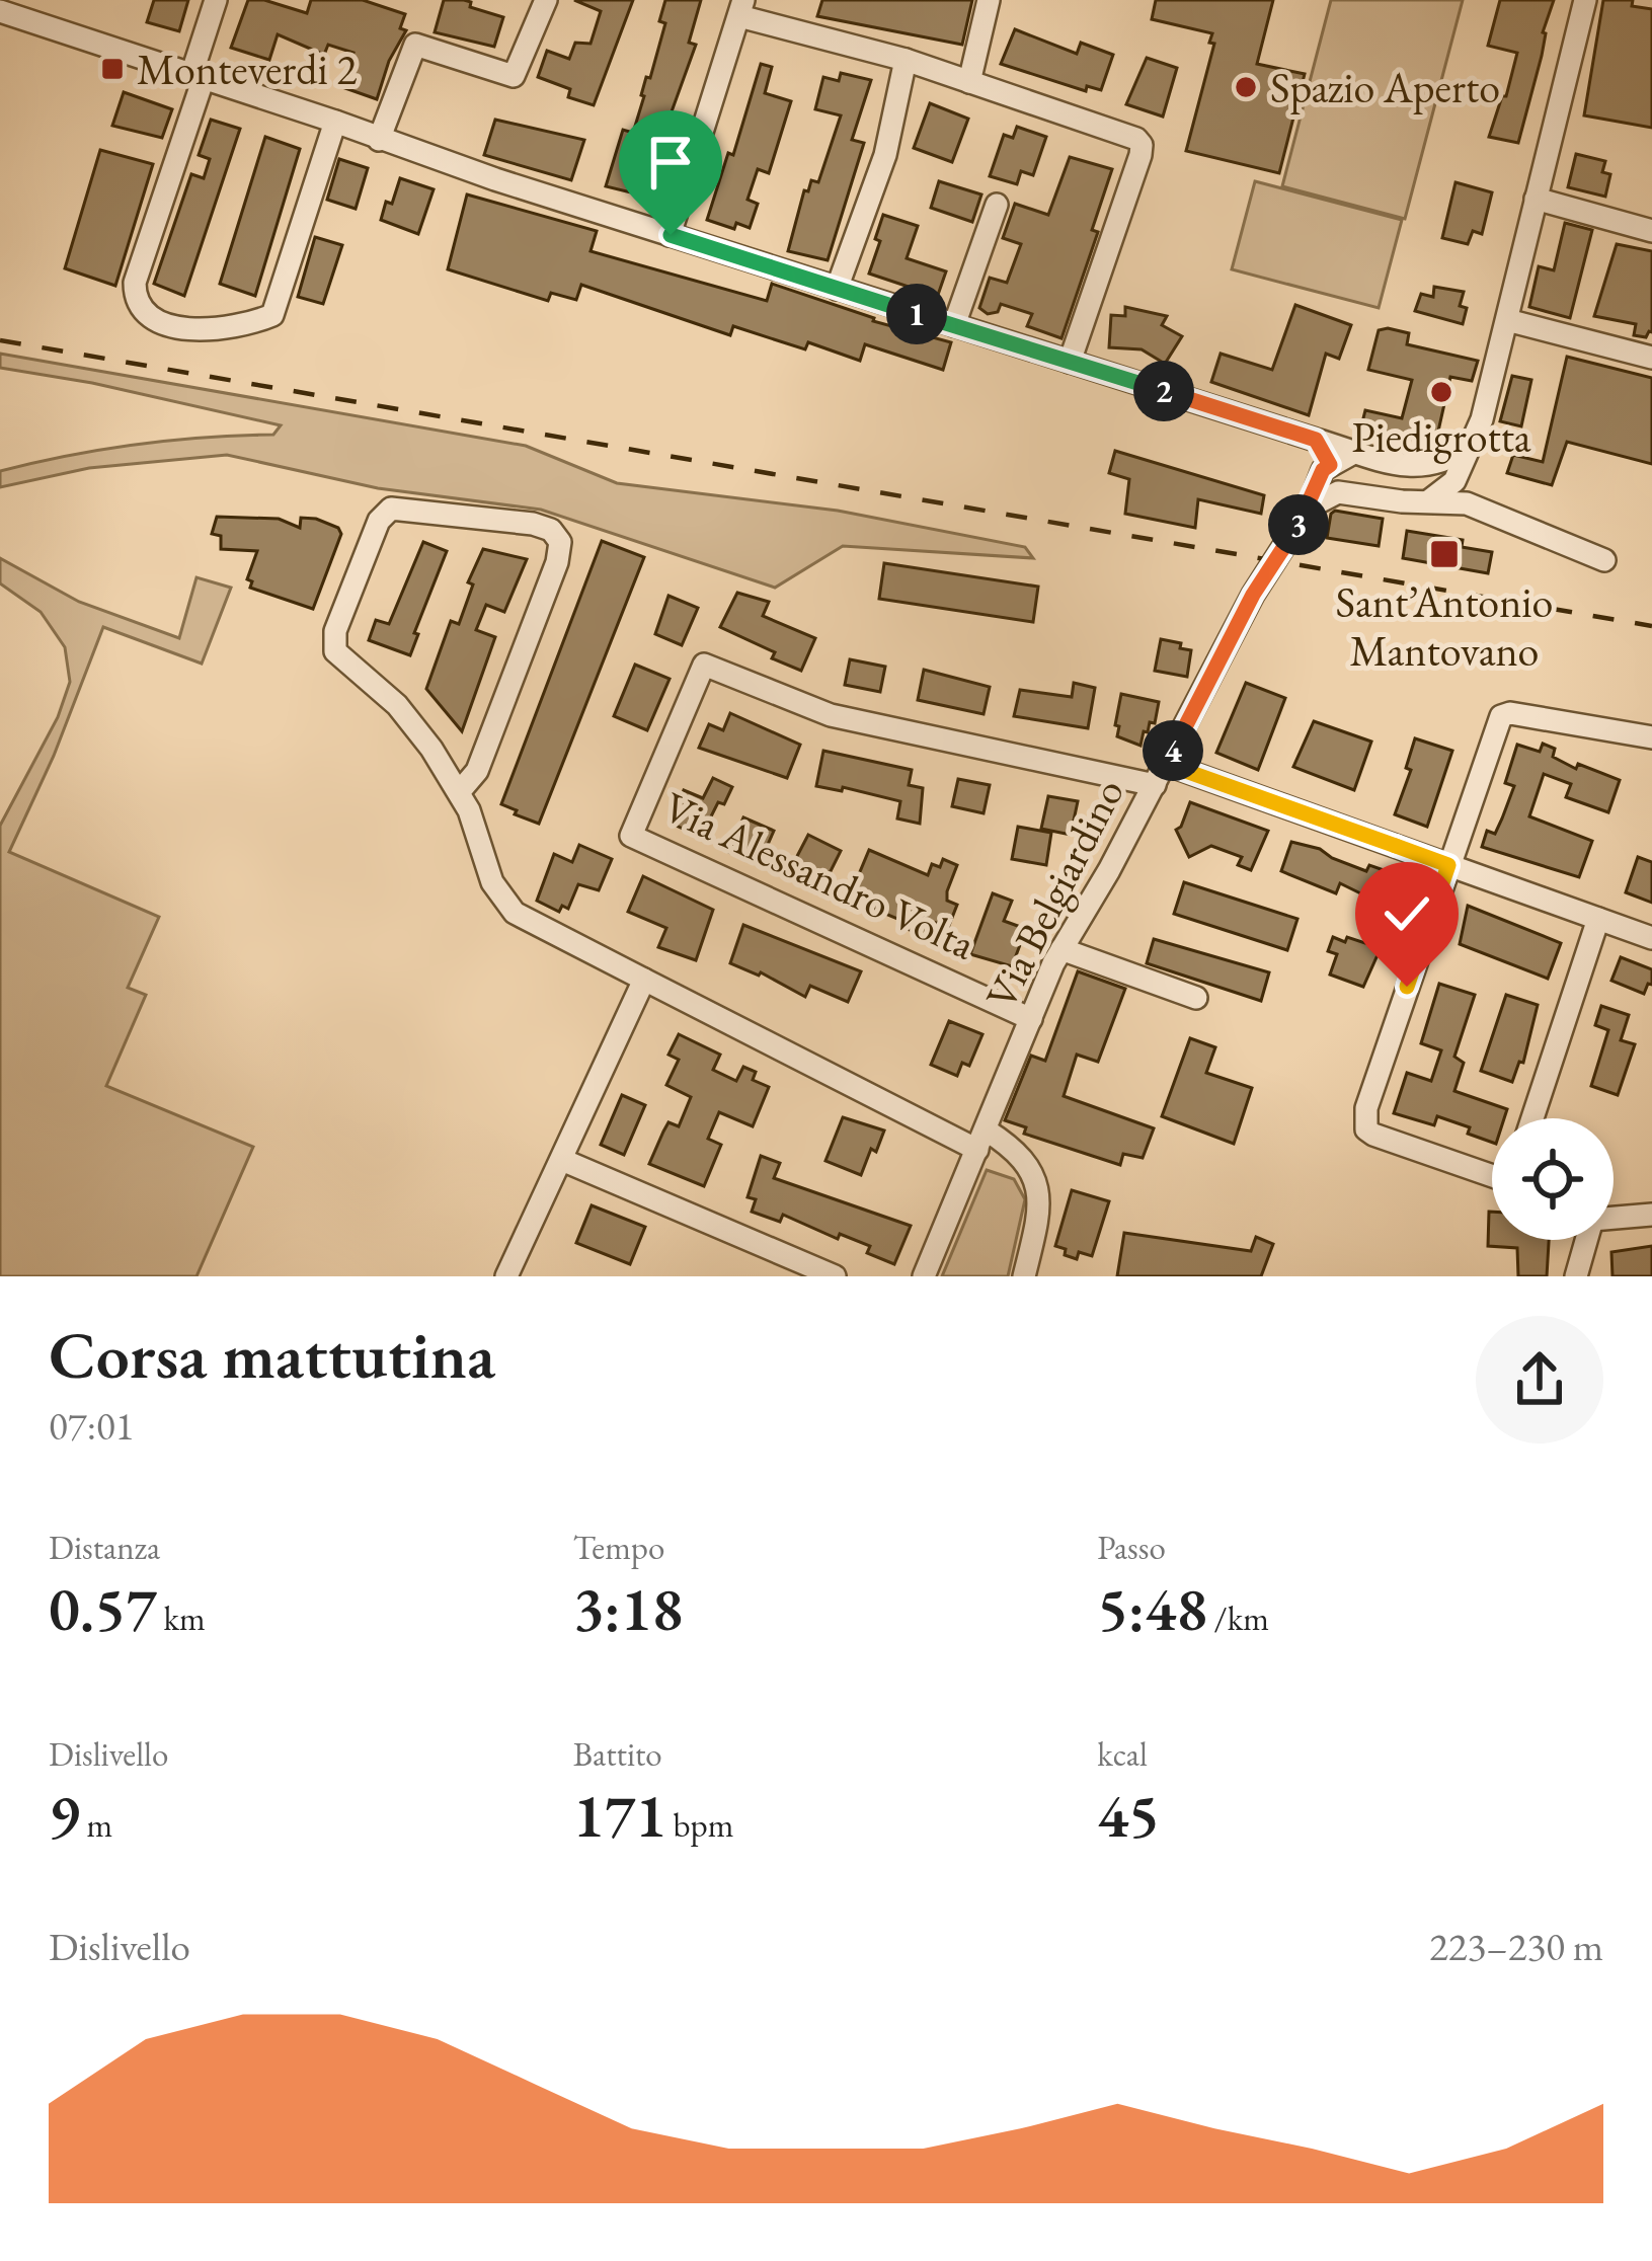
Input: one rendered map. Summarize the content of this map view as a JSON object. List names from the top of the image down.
{
  "streets": {
    "street": ["Via Alessandro Volta", "Via Belgiardino"]
  },
  "crossings": [
    ["Via Alessandro Volta", "Via Belgiardino"]
  ],
  "places": {
    "transit": ["Monteverdi 2", "Sant’Antonio Mantovano"],
    "other": ["Spazio Aperto", "Piedigrotta"]
  },
  "page": {
    "pins": [
      "1",
      "2",
      "3",
      "4"
    ],
    "heading": ["Corsa mattutina", "07:01"],
    "stats": [
      ["Distanza", "0.57 km"],
      ["Tempo", "3:18"],
      ["Passo", "5:48 /km"],
      ["Dislivello", "9 m"],
      ["Battito", "171 bpm"],
      ["kcal", "45"]
    ],
    "chart": ["Dislivello", "223–230 m"]
  }
}
